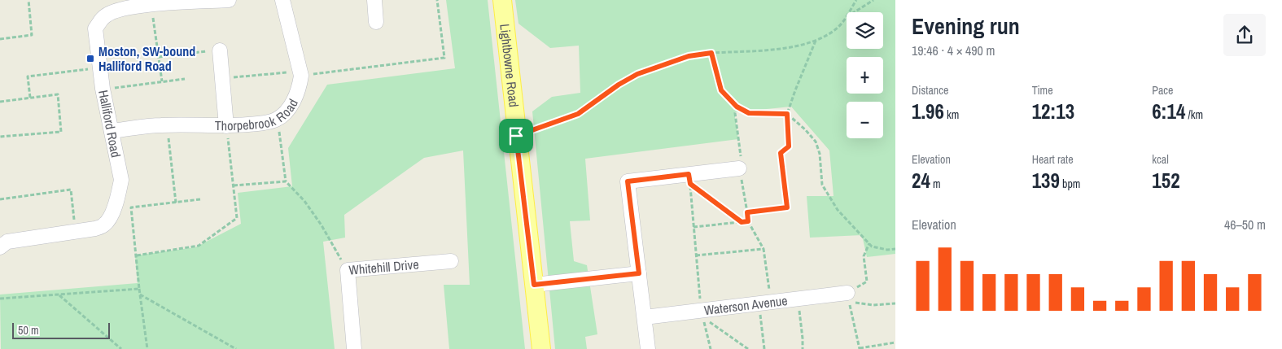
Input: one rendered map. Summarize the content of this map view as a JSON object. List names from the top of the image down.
{
  "streets": {
    "main road": ["Lightbowne Road"],
    "street": [
      "Thorpebrook Road",
      "Halliford Road",
      "Whitehill Drive",
      "Waterson Avenue"
    ]
  },
  "crossings": [
    ["Thorpebrook Road", "Halliford Road"]
  ],
  "places": {
    "transit": ["Moston, SW-bound Halliford Road"]
  },
  "scale_bar": "50 m",
  "page": {
    "heading": ["Evening run", "19:46 · 4 × 490 m"],
    "map_buttons": ["+", "−"],
    "stats": [
      ["Distance", "1.96 km"],
      ["Time", "12:13"],
      ["Pace", "6:14 /km"],
      ["Elevation", "24 m"],
      ["Heart rate", "139 bpm"],
      ["kcal", "152"]
    ],
    "chart": ["Elevation", "46–50 m"],
    "scale": "50 m"
  }
}
